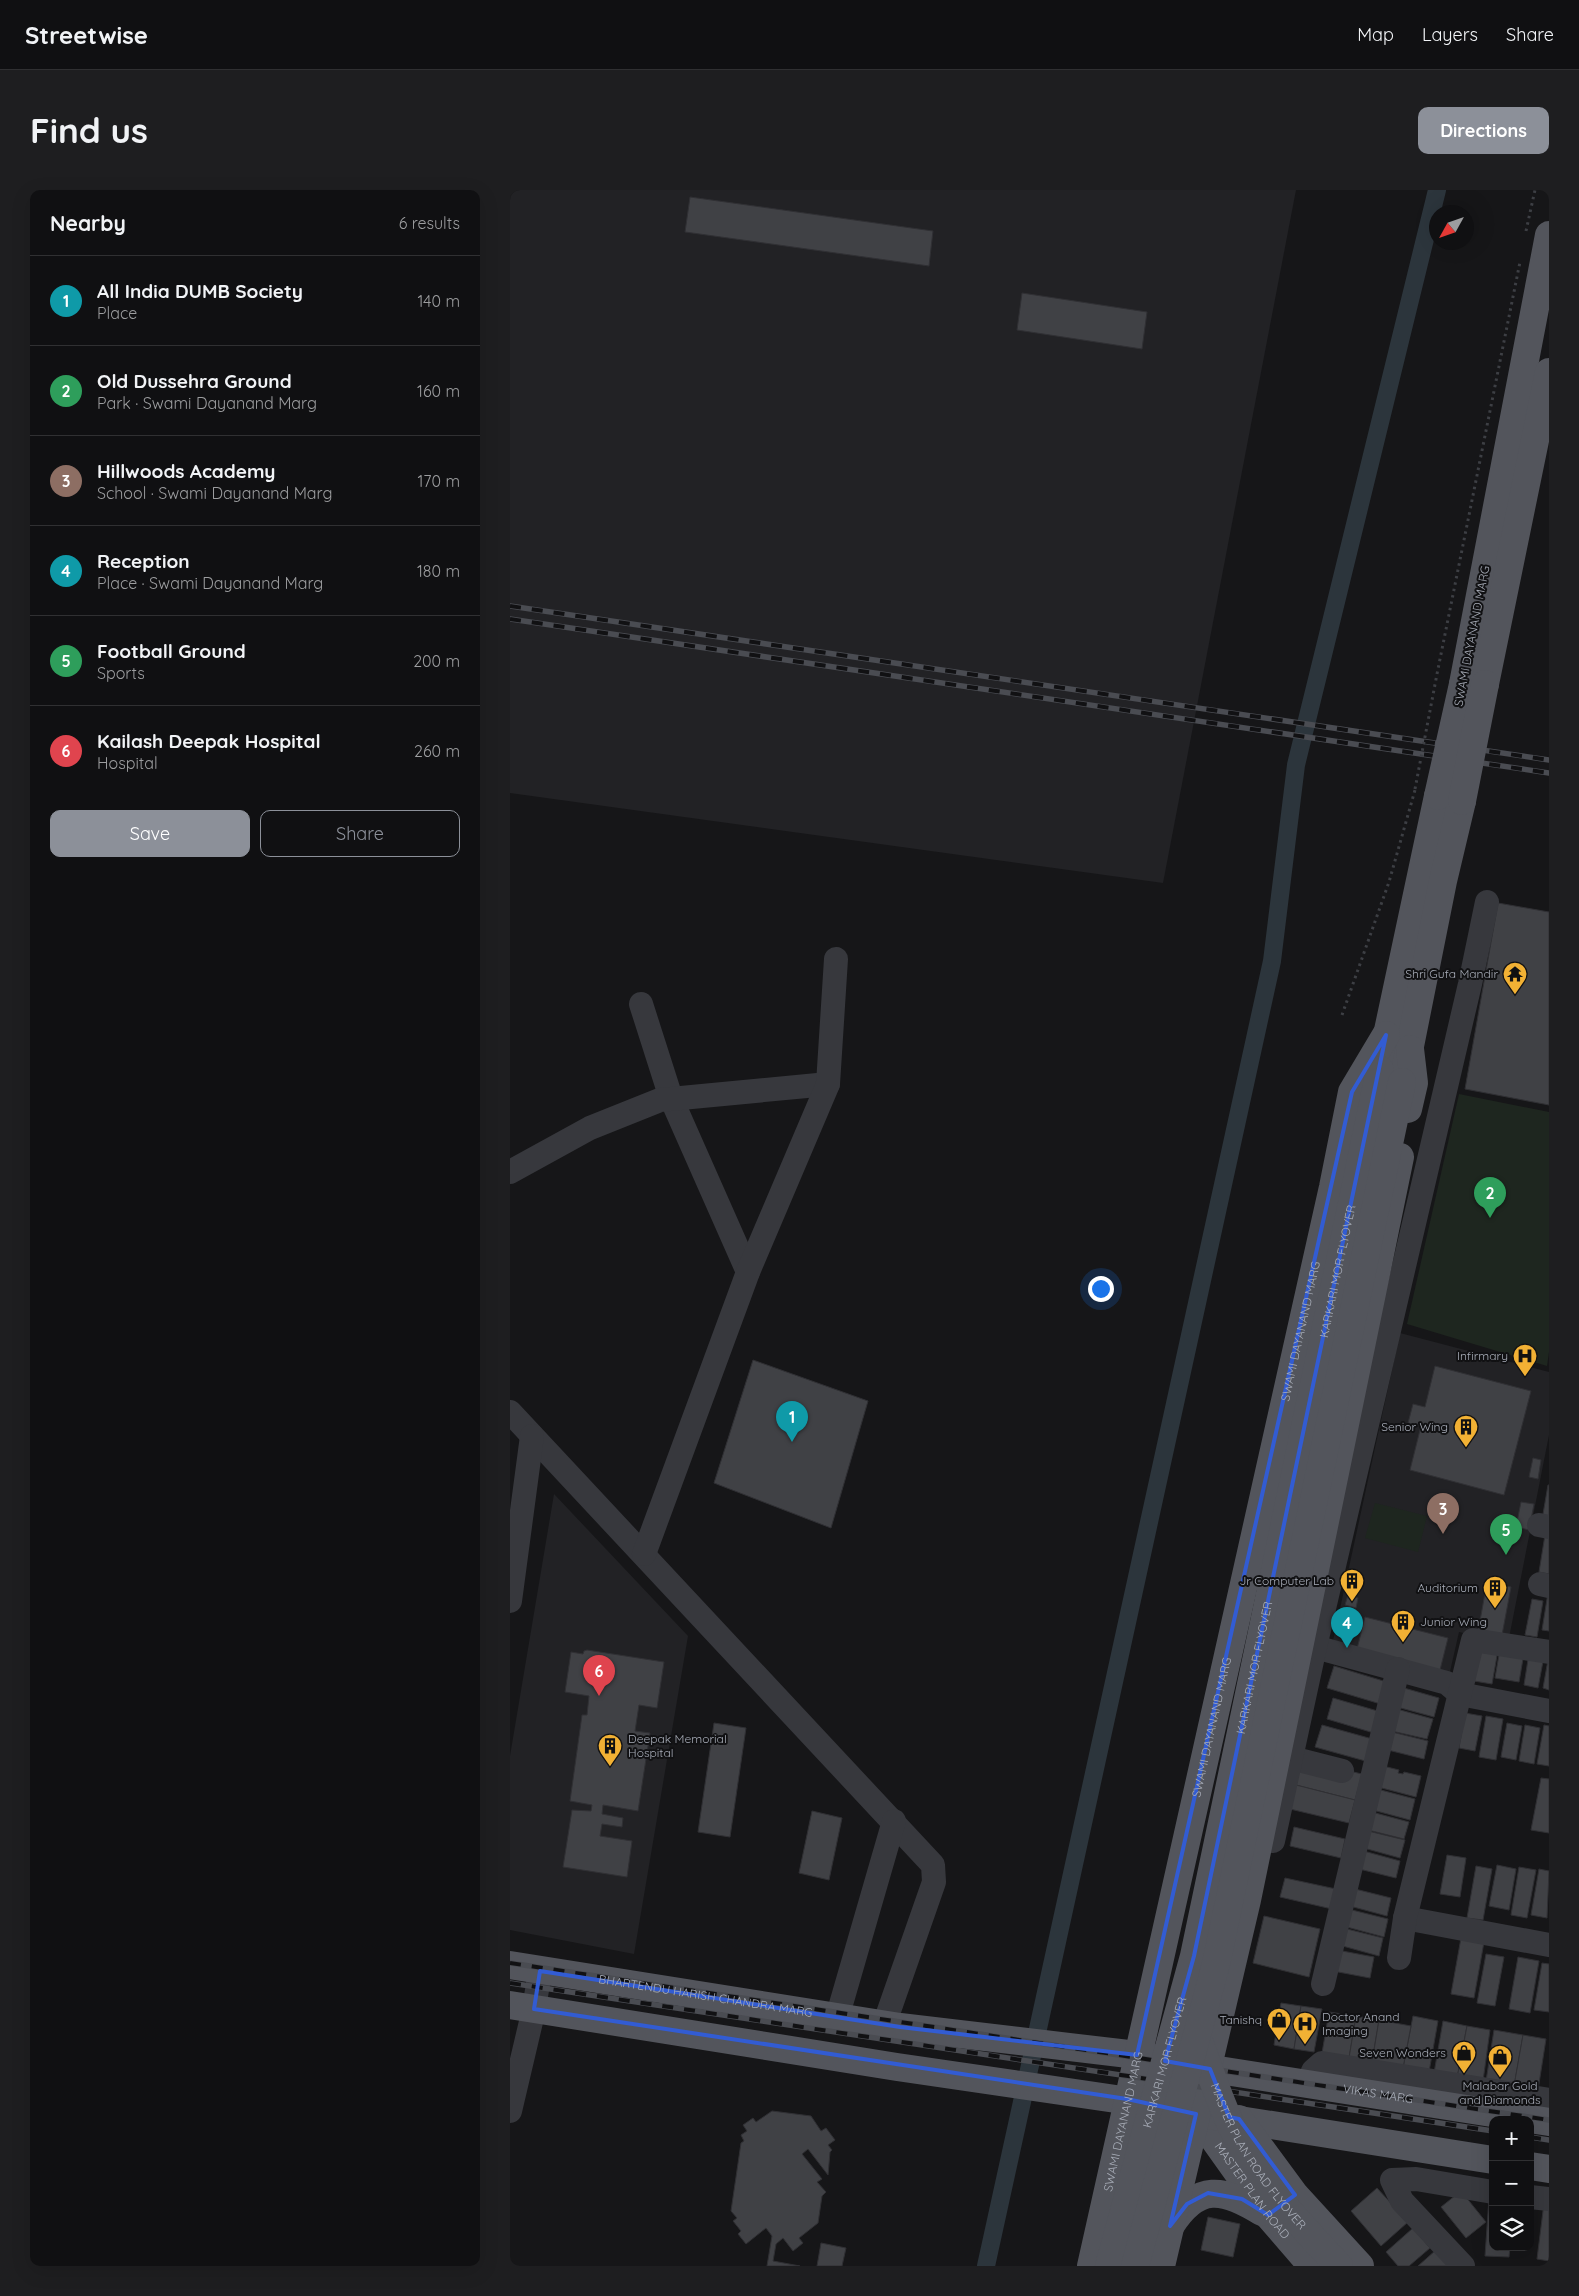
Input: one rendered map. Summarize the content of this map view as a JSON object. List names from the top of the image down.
{
  "streets": {
    "main road": [
      "SWAMI DAYANAND MARG",
      "KARKARI MOR FLYOVER",
      "BHARTENDU HARISH CHANDRA MARG",
      "VIKAS MARG",
      "MASTER PLAN ROAD FLYOVER",
      "MASTER PLAN ROAD"
    ]
  },
  "crossings": [
    ["SWAMI DAYANAND MARG", "KARKARI MOR FLYOVER"],
    ["SWAMI DAYANAND MARG", "BHARTENDU HARISH CHANDRA MARG"],
    ["KARKARI MOR FLYOVER", "MASTER PLAN ROAD FLYOVER"]
  ],
  "places": {
    "temple": ["Shri Gufa Mandir"],
    "hospital": ["Infirmary", "Doctor Anand Imaging"],
    "building": [
      "Senior Wing",
      "Jr Computer Lab",
      "Auditorium",
      "Junior Wing",
      "Deepak Memorial Hospital"
    ],
    "shop": ["Tanishq", "Seven Wonders", "Malabar Gold and Diamonds"]
  },
  "north": "bottom left",
  "page": {
    "header": "Streetwise",
    "nav": ["Map", "Layers", "Share"],
    "buttons": [
      "Directions",
      ["Save", "Share"]
    ],
    "title": "Find us",
    "heading": ["Nearby", "6 results"],
    "list": [
      {
        "mark": "1",
        "name": "All India DUMB Society",
        "note": "Place",
        "value": "140 m"
      },
      {
        "mark": "2",
        "name": "Old Dussehra Ground",
        "note": "Park · Swami Dayanand Marg",
        "value": "160 m"
      },
      {
        "mark": "3",
        "name": "Hillwoods Academy",
        "note": "School · Swami Dayanand Marg",
        "value": "170 m"
      },
      {
        "mark": "4",
        "name": "Reception",
        "note": "Place · Swami Dayanand Marg",
        "value": "180 m"
      },
      {
        "mark": "5",
        "name": "Football Ground",
        "note": "Sports",
        "value": "200 m"
      },
      {
        "mark": "6",
        "name": "Kailash Deepak Hospital",
        "note": "Hospital",
        "value": "260 m"
      }
    ],
    "pins": [
      "2",
      "1",
      "3",
      "5",
      "4",
      "6"
    ],
    "map_buttons": ["+", "−"]
  }
}
